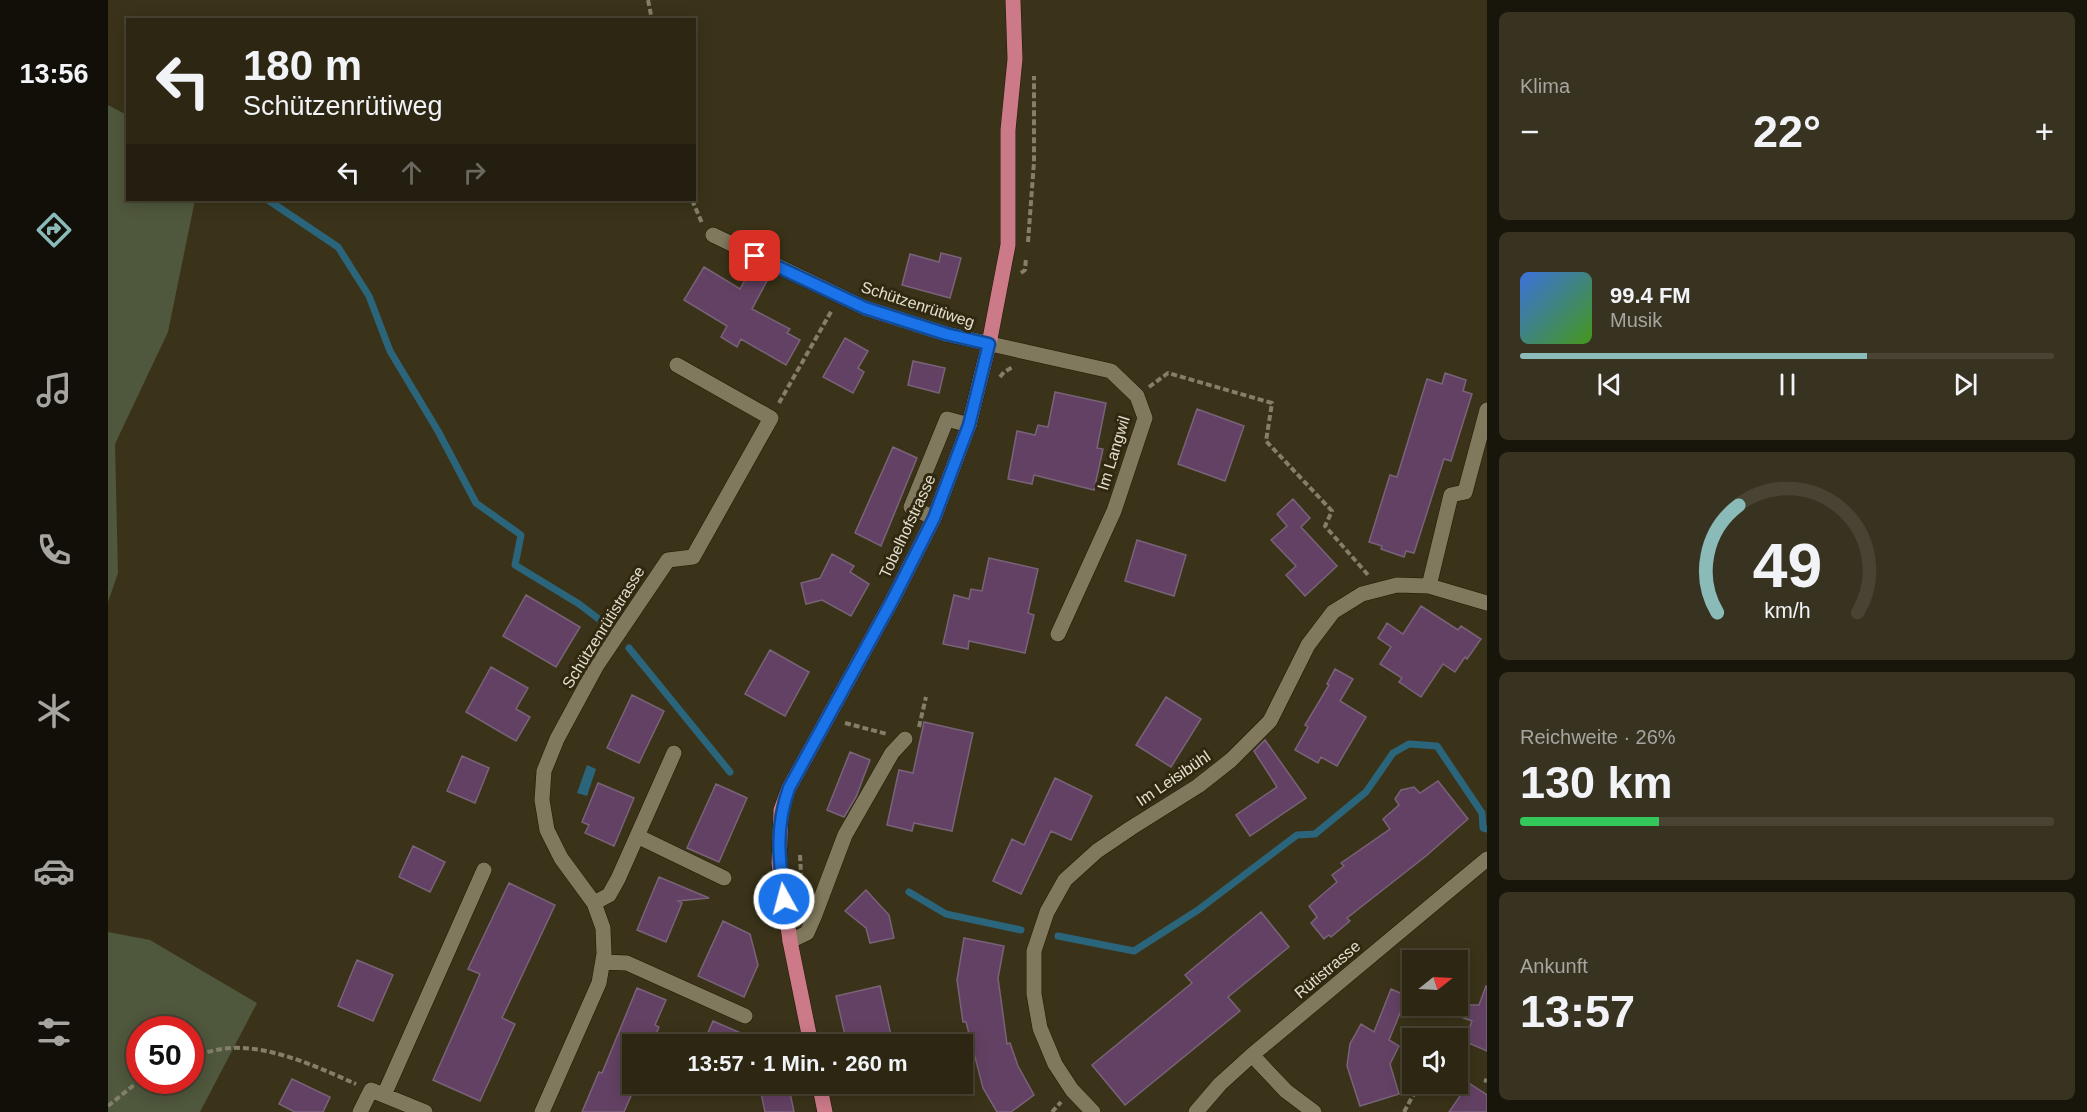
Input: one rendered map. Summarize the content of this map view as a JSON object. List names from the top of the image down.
{
  "streets": {
    "main road": ["Tobelhofstrasse"],
    "street": [
      "Schützenrütiweg",
      "Im Langwil",
      "Schützenrütistrasse",
      "Im Leisibühl",
      "Rütistrasse"
    ]
  },
  "crossings": [
    ["Schützenrütiweg", "Im Langwil"],
    ["Schützenrütiweg", "Tobelhofstrasse"],
    ["Im Langwil", "Tobelhofstrasse"]
  ],
  "north": "right",
  "page": {
    "tabs": "13:56",
    "tile": [
      "Klima",
      ["Reichweite · 26%", "130 km"],
      ["Ankunft", "13:57"]
    ],
    "turn": ["180 m", "Schützenrütiweg"],
    "heat": ["−", "22°", "+"],
    "song": ["99.4 FM", "Musik"],
    "limit": "50",
    "trip": "13:57 · 1 Min. · 260 m",
    "gauge": ["49", "km/h"]
  }
}
